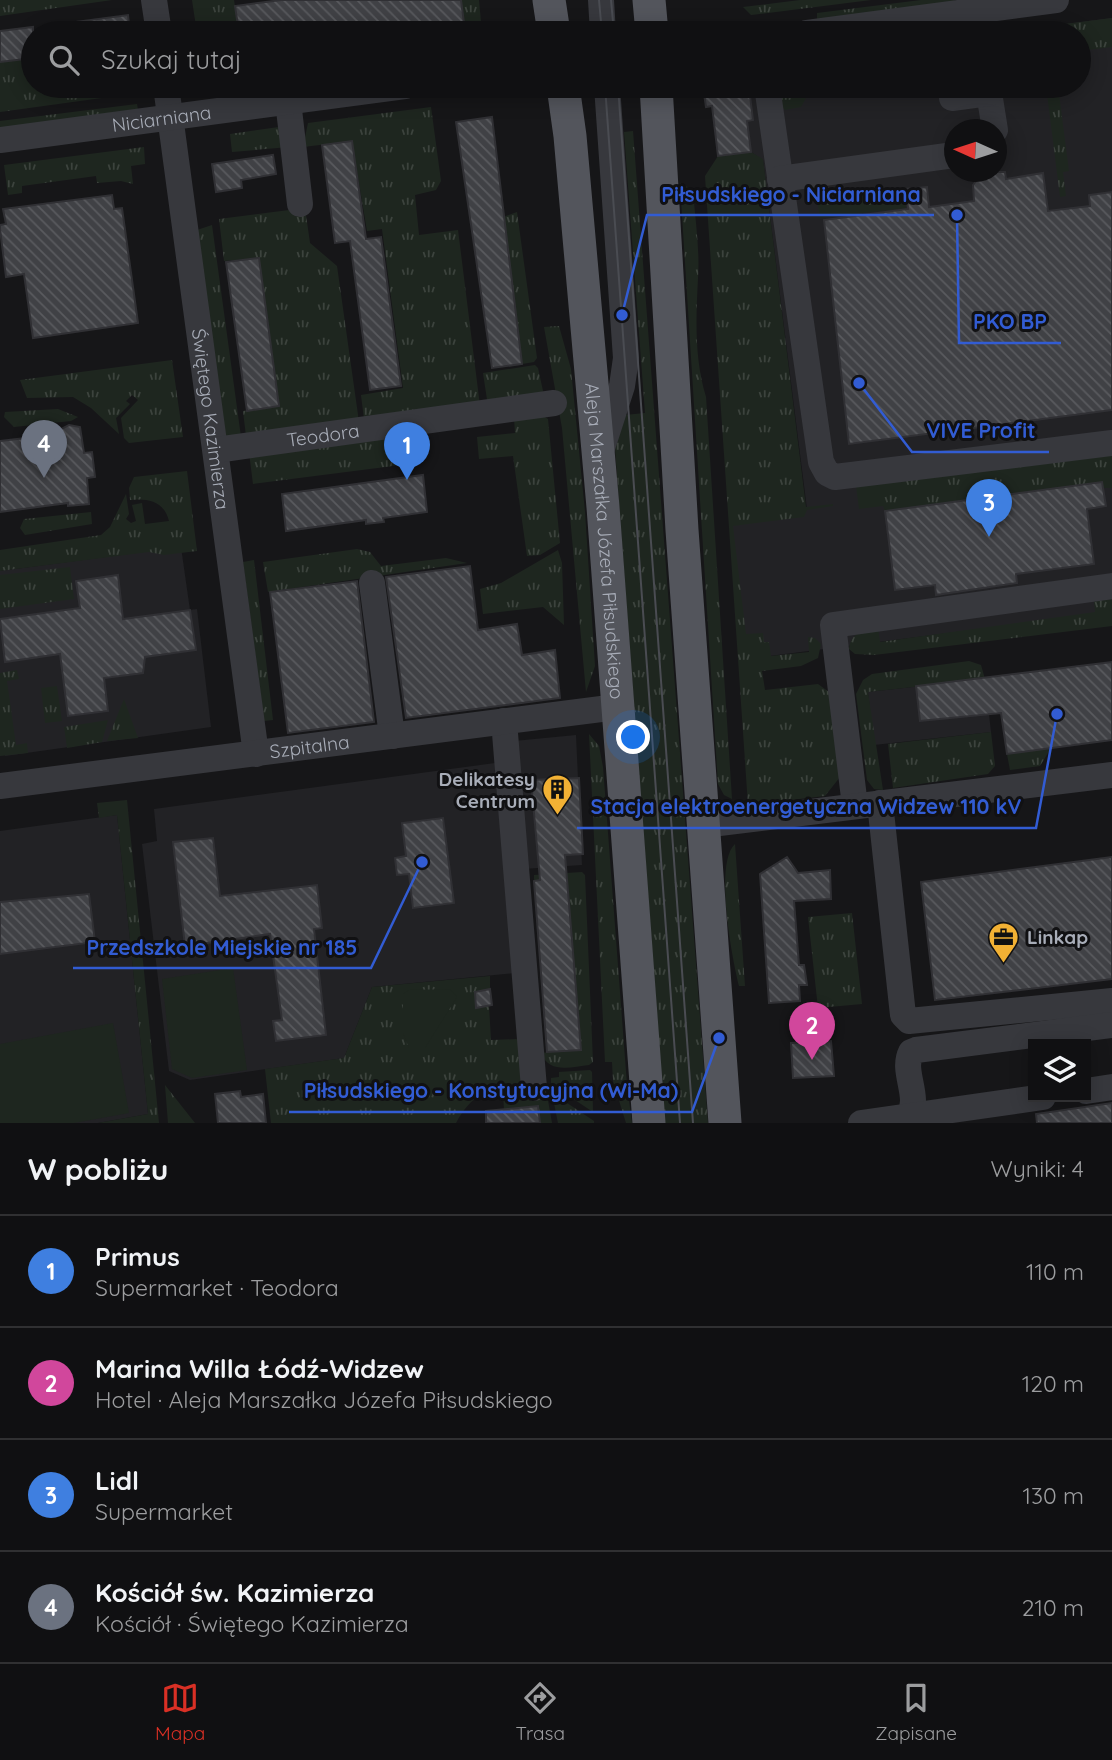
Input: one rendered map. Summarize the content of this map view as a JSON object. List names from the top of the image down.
{
  "streets": {
    "main road": ["Aleja Marszałka Józefa Piłsudskiego"],
    "street": [
      "Niciarniana",
      "Świętego Kazimierza",
      "Teodora",
      "Szpitalna"
    ]
  },
  "crossings": [
    ["Niciarniana", "Świętego Kazimierza"],
    ["Świętego Kazimierza", "Teodora"],
    ["Świętego Kazimierza", "Szpitalna"],
    ["Aleja Marszałka Józefa Piłsudskiego", "Szpitalna"]
  ],
  "places": {
    "other": [
      "PKO BP",
      "Piłsudskiego - Niciarniana",
      "VIVE Profit",
      "Stacja elektroenergetyczna Widzew 110 kV",
      "Przedszkole Miejskie nr 185",
      "Piłsudskiego - Konstytucyjna (Wi-Ma)"
    ],
    "building": ["Delikatesy Centrum"],
    "office": ["Linkap"]
  },
  "north": "left",
  "page": {
    "search": "Szukaj tutaj",
    "pins": [
      "4",
      "1",
      "3",
      "2"
    ],
    "heading": ["W pobliżu", "Wyniki: 4"],
    "list": [
      {
        "mark": "1",
        "name": "Primus",
        "note": "Supermarket · Teodora",
        "value": "110 m"
      },
      {
        "mark": "2",
        "name": "Marina Willa Łódź-Widzew",
        "note": "Hotel · Aleja Marszałka Józefa Piłsudskiego",
        "value": "120 m"
      },
      {
        "mark": "3",
        "name": "Lidl",
        "note": "Supermarket",
        "value": "130 m"
      },
      {
        "mark": "4",
        "name": "Kościół św. Kazimierza",
        "note": "Kościół · Świętego Kazimierza",
        "value": "210 m"
      }
    ],
    "nav": ["Mapa", "Trasa", "Zapisane"]
  }
}
